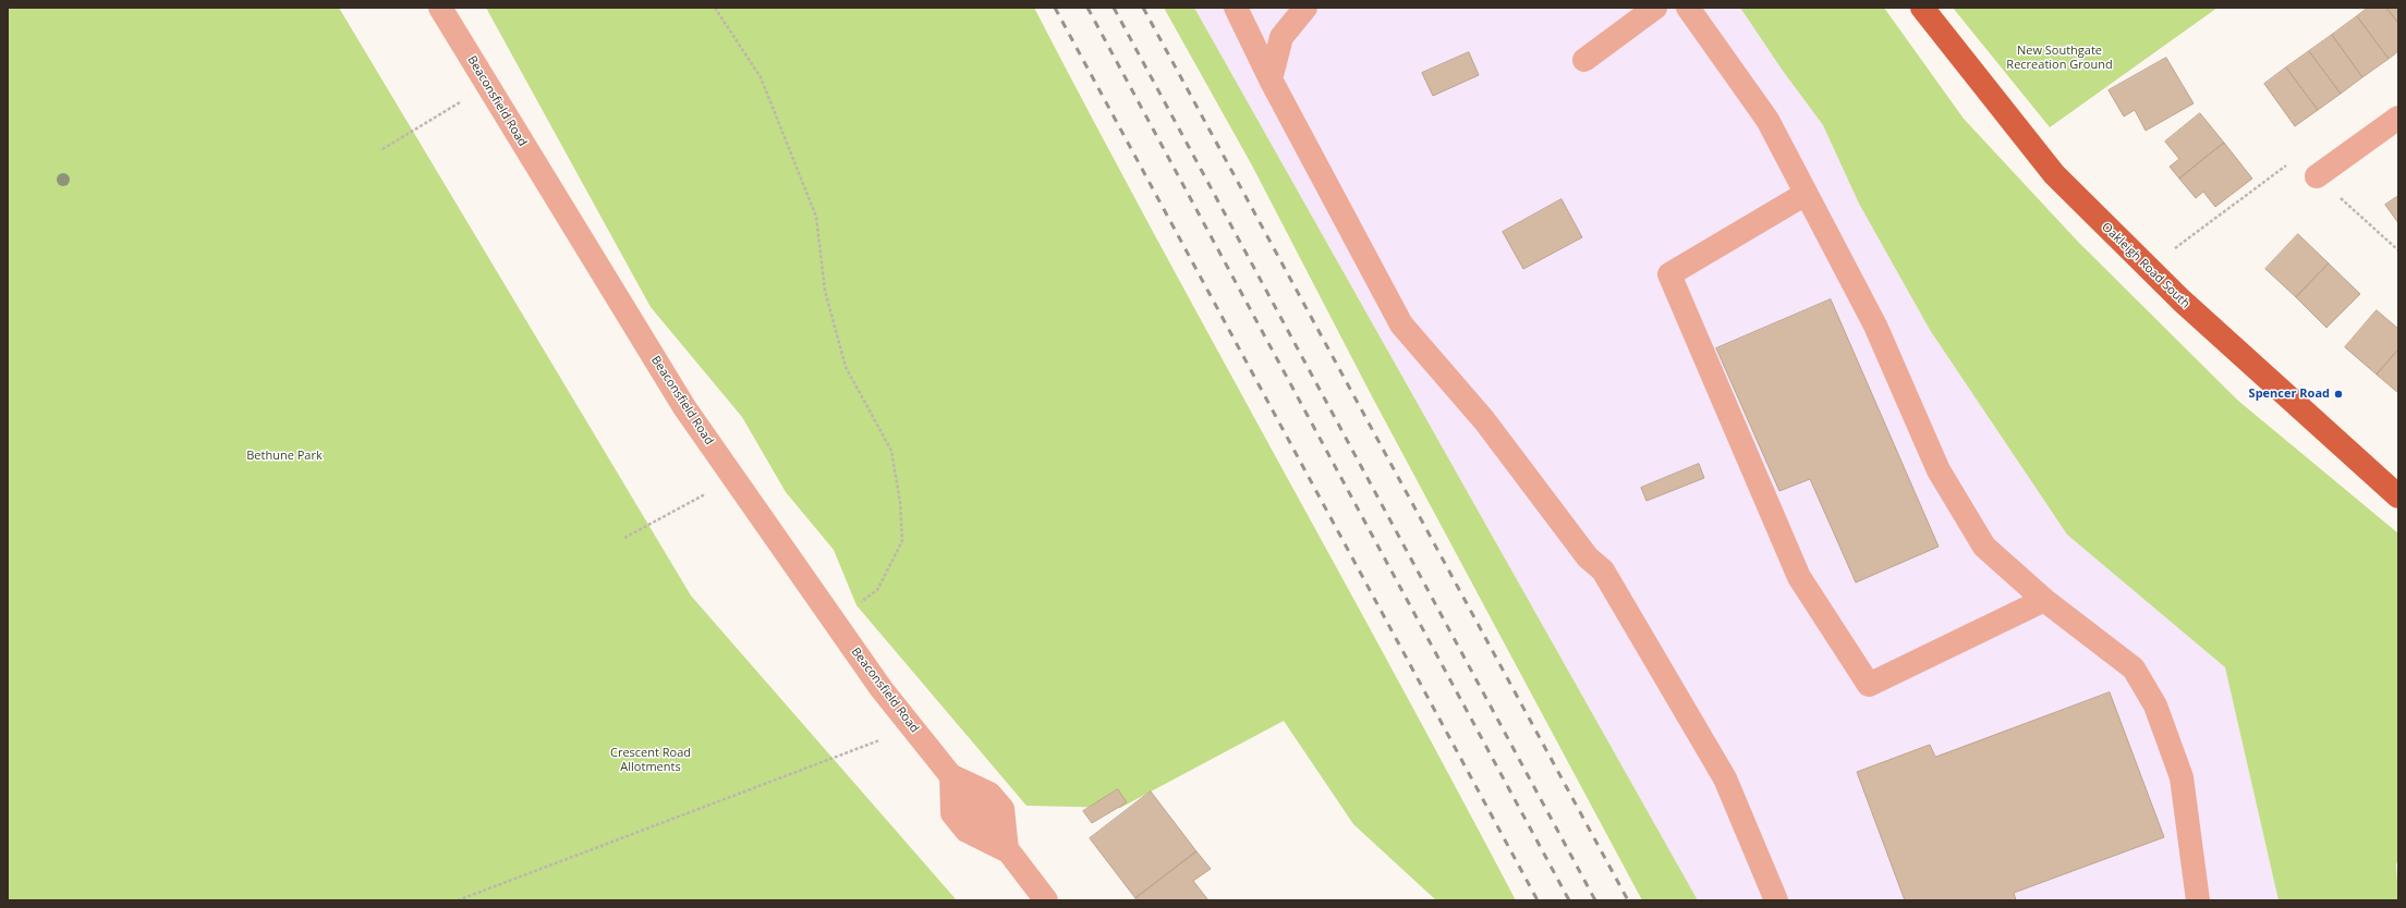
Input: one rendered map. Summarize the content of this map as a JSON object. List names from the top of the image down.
{
  "streets": {
    "main road": ["Oakleigh Road South"],
    "street": ["Beaconsfield Road"]
  },
  "parks": ["New Southgate Recreation Ground", "Bethune Park", "Crescent Road Allotments"],
  "places": ["Spencer Road"]
}
